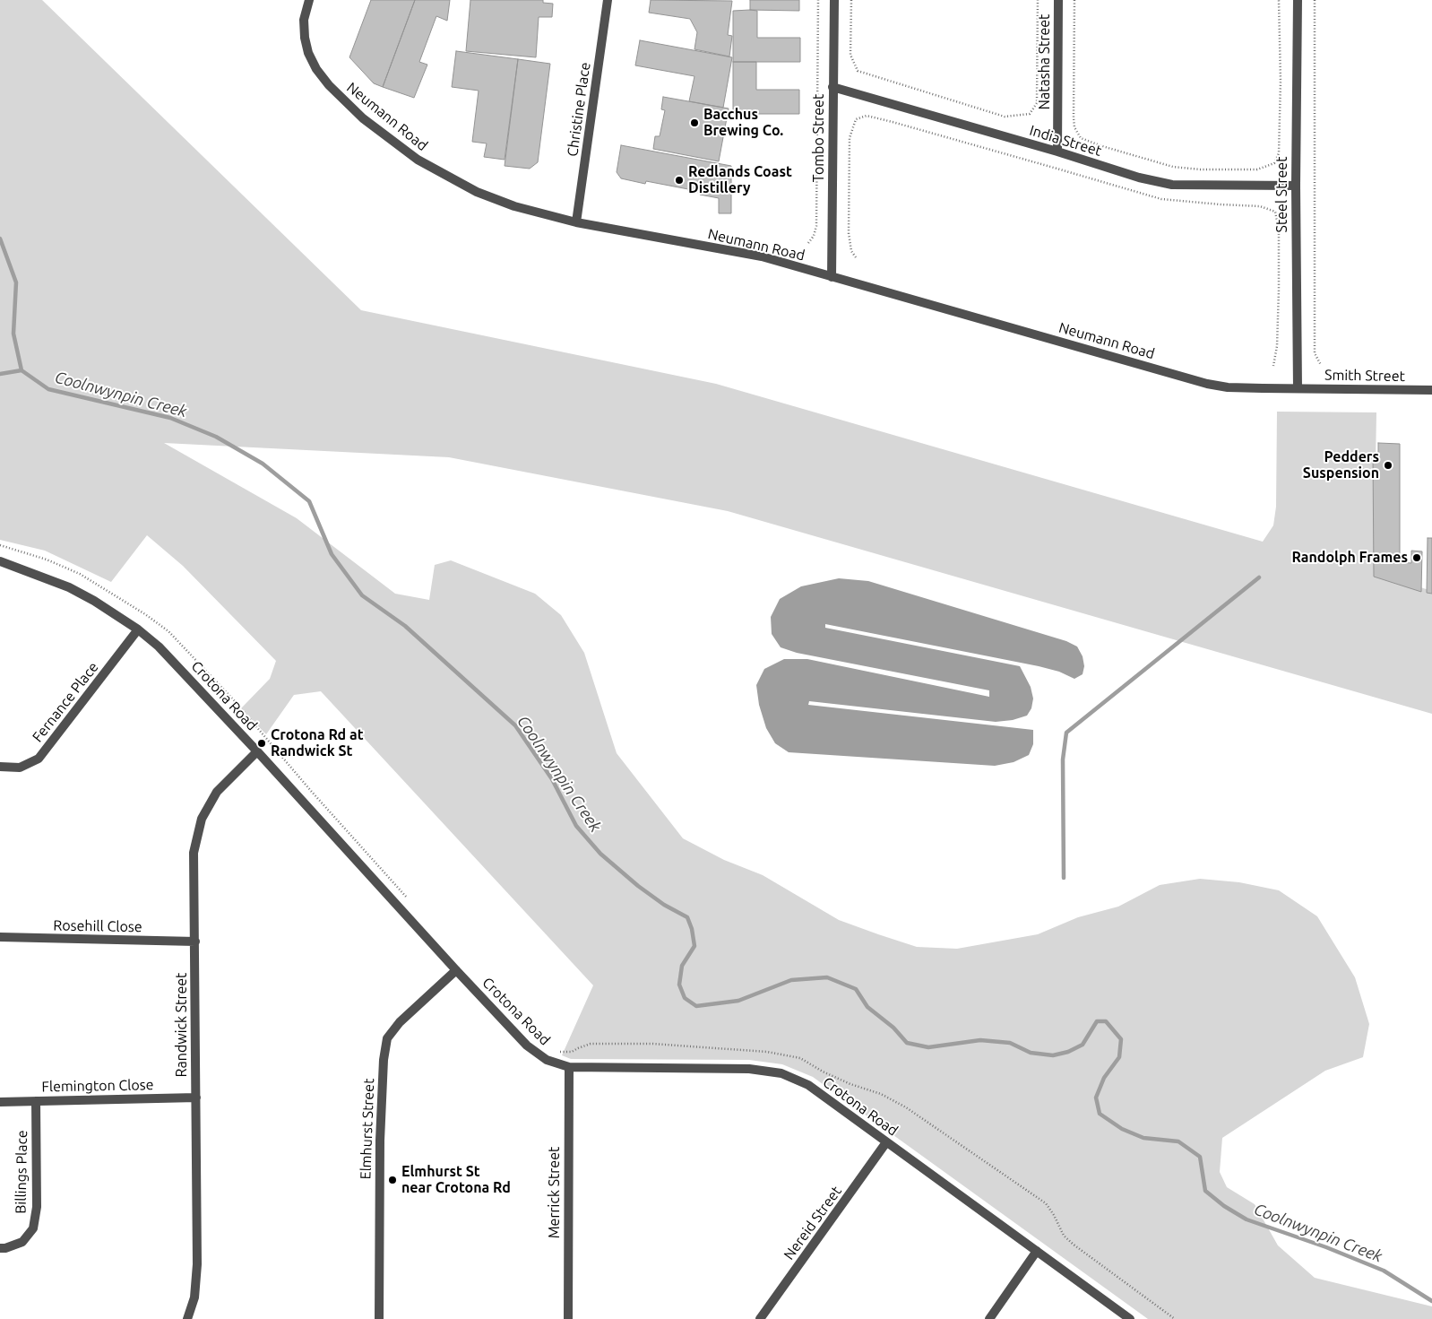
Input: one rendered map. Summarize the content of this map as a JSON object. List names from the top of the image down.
{
  "streets": {
    "street": [
      "Natasha Street",
      "Christine Place",
      "Neumann Road",
      "Tombo Street",
      "India Street",
      "Steel Street",
      "Smith Street",
      "Crotona Road",
      "Fernance Place",
      "Rosehill Close",
      "Randwick Street",
      "Flemington Close",
      "Elmhurst Street",
      "Billings Place",
      "Merrick Street",
      "Nereid Street"
    ]
  },
  "crossings": [
    ["Natasha Street", "India Street"],
    ["Christine Place", "Neumann Road"],
    ["Neumann Road", "Tombo Street"],
    ["Neumann Road", "Steel Street"],
    ["Neumann Road", "Smith Street"],
    ["Tombo Street", "India Street"],
    ["India Street", "Steel Street"],
    ["Steel Street", "Smith Street"],
    ["Crotona Road", "Fernance Place"],
    ["Crotona Road", "Randwick Street"],
    ["Crotona Road", "Elmhurst Street"],
    ["Crotona Road", "Merrick Street"],
    ["Crotona Road", "Nereid Street"],
    ["Rosehill Close", "Randwick Street"],
    ["Randwick Street", "Flemington Close"],
    ["Flemington Close", "Billings Place"]
  ],
  "water": ["Coolnwynpin Creek"],
  "places": [
    "Bacchus Brewing Co.",
    "Redlands Coast Distillery",
    "Pedders Suspension",
    "Randolph Frames",
    "Crotona Rd at Randwick St",
    "Elmhurst St near Crotona Rd"
  ]
}
